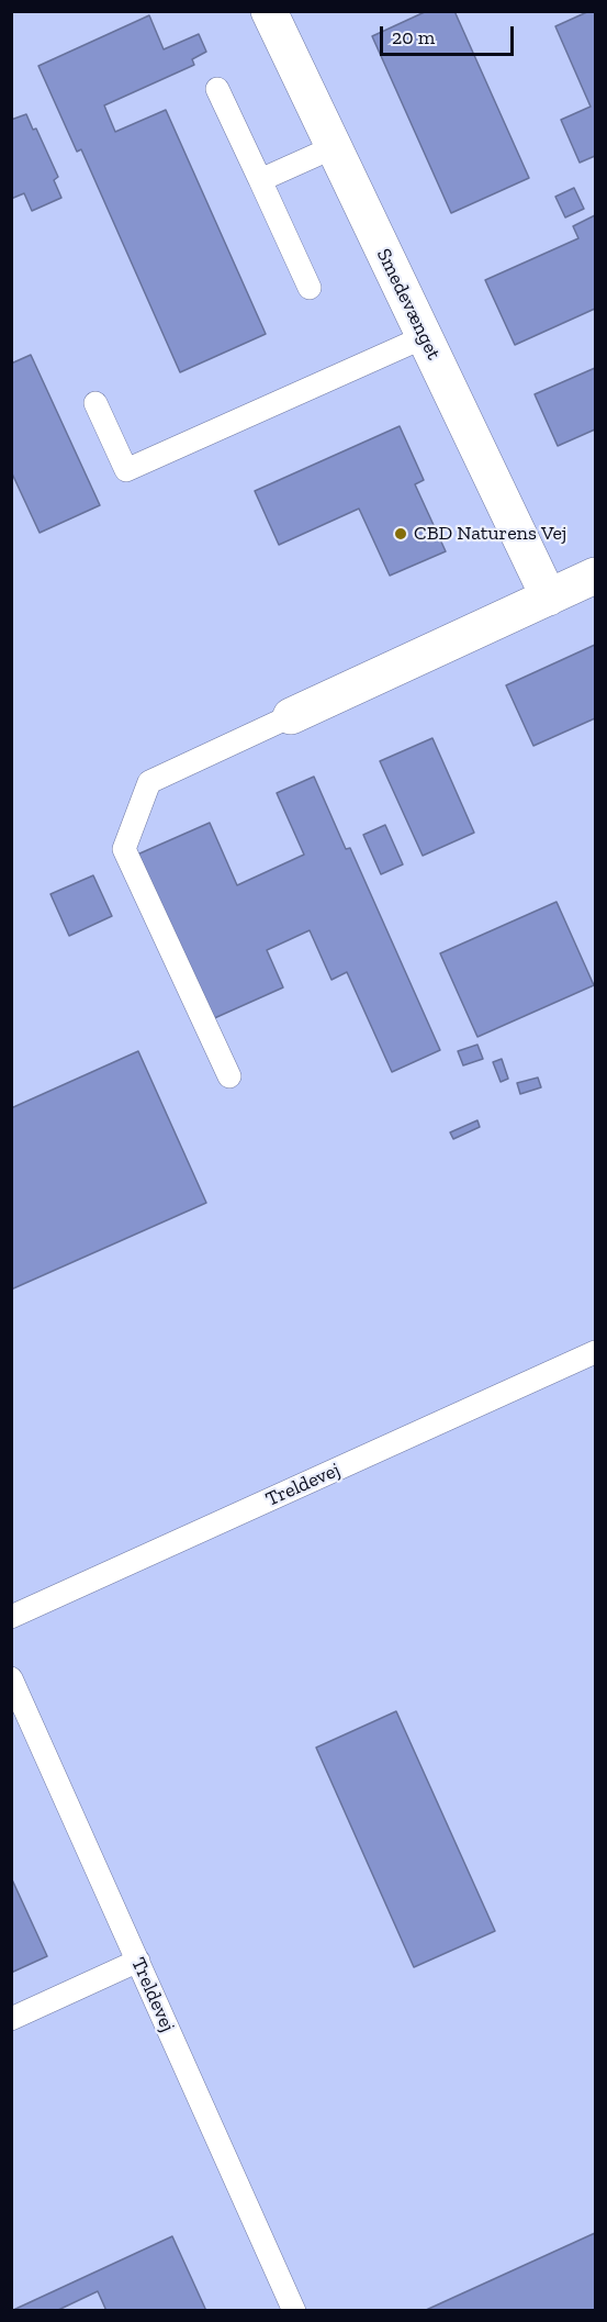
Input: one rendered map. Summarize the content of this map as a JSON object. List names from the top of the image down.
{
  "streets": {
    "street": ["Smedevænget"],
    "lane": ["Treldevej"]
  },
  "places": ["CBD Naturens Vej"],
  "scale_bar": "20 m"
}
